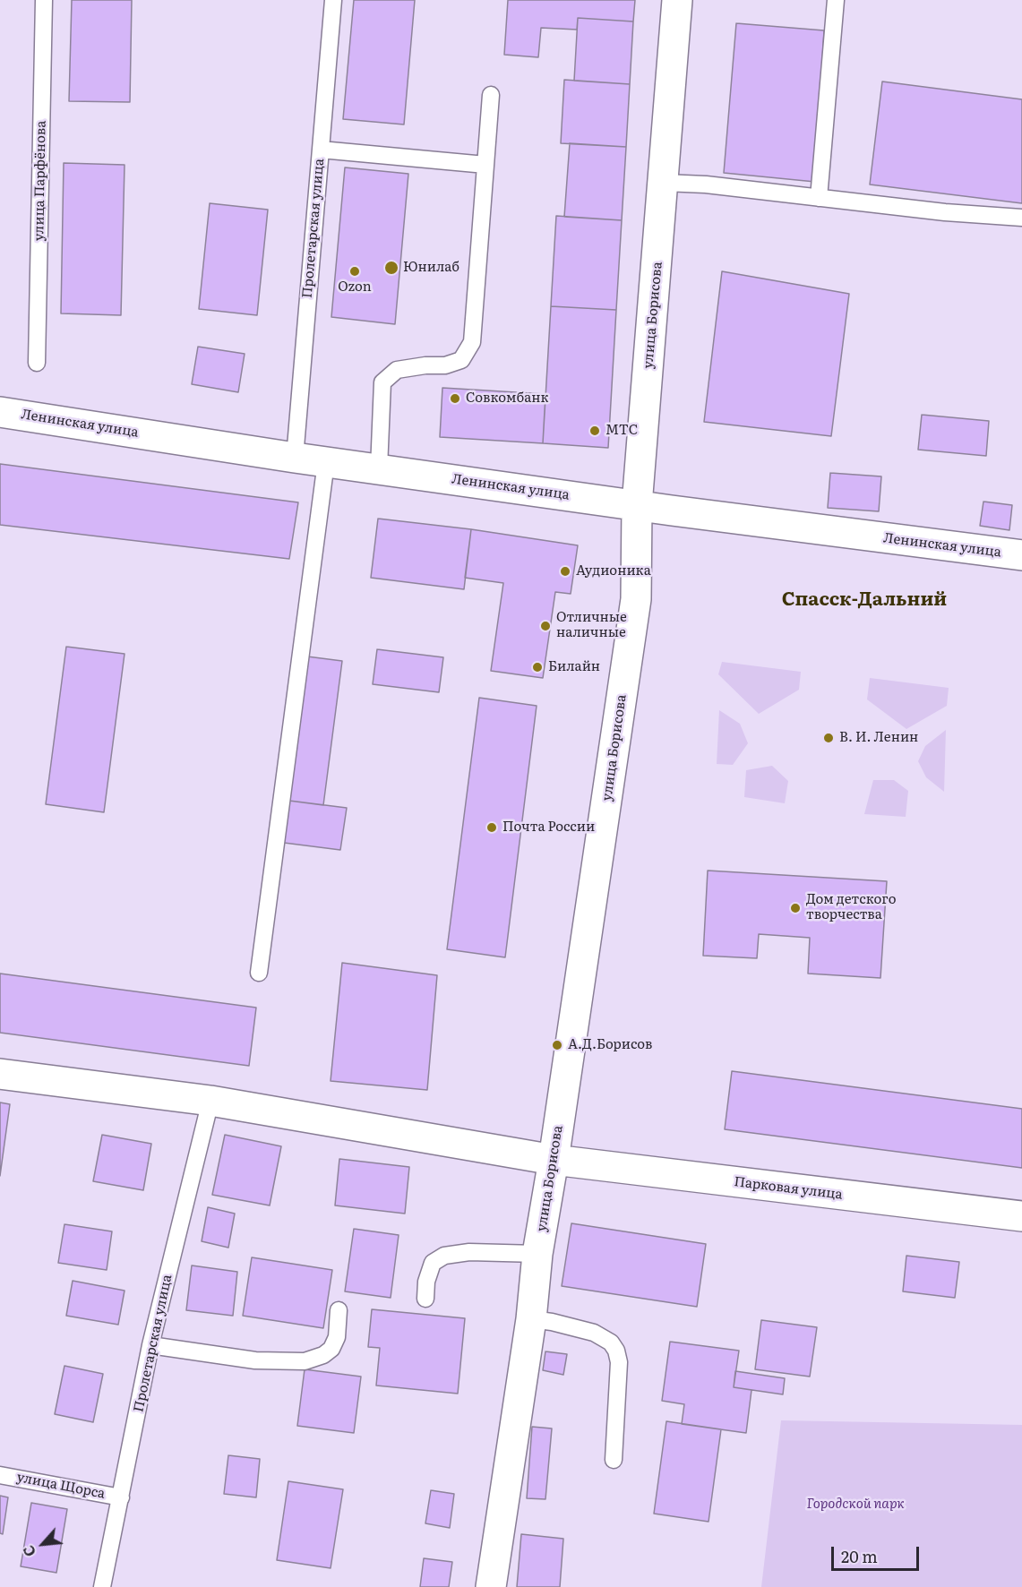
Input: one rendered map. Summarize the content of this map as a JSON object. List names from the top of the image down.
{
  "streets": {
    "street": ["улица Борисова", "Ленинская улица", "Парковая улица"],
    "lane": ["улица Парфёнова", "Пролетарская улица", "улица Щорса"]
  },
  "crossings": [
    ["Пролетарская улица", "Ленинская улица"],
    ["Пролетарская улица", "Парковая улица"],
    ["Пролетарская улица", "улица Щорса"],
    ["улица Борисова", "Ленинская улица"],
    ["улица Борисова", "Парковая улица"]
  ],
  "districts": ["Спасск-Дальний"],
  "parks": ["Городской парк"],
  "places": [
    "Юнилаб",
    "Ozon",
    "Совкомбанк",
    "МТС",
    "Аудионика",
    "Отличные наличные",
    "Билайн",
    "В. И. Ленин",
    "Почта России",
    "Дом детского творчества",
    "А.Д.Борисов"
  ],
  "scale_bar": "20 m",
  "north": "bottom left"
}
